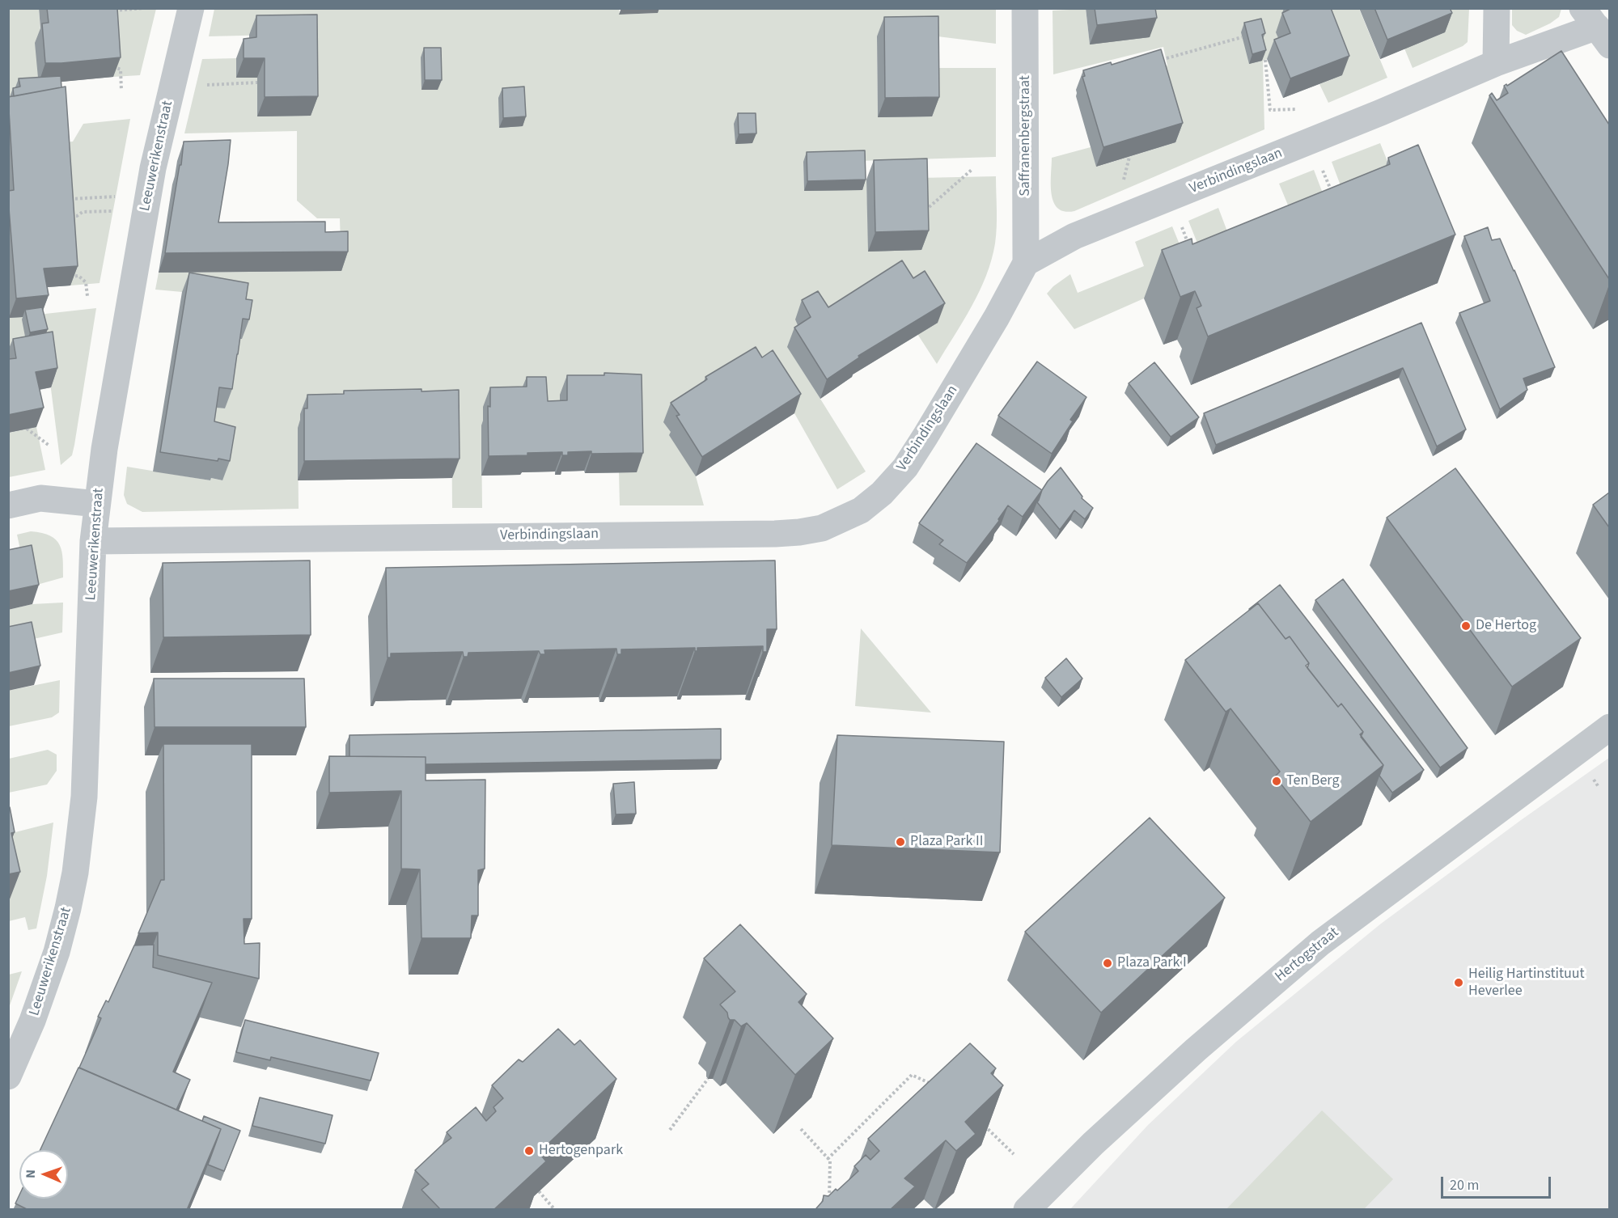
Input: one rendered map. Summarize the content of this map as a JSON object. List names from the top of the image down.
{
  "streets": {
    "street": [
      "Saffranenbergstraat",
      "Leeuwerikenstraat",
      "Verbindingslaan",
      "Hertogstraat"
    ]
  },
  "crossings": [
    ["Saffranenbergstraat", "Verbindingslaan"],
    ["Leeuwerikenstraat", "Verbindingslaan"]
  ],
  "places": [
    "De Hertog",
    "Ten Berg",
    "Plaza Park II",
    "Plaza Park I",
    "Heilig Hartinstituut Heverlee",
    "Hertogenpark"
  ],
  "scale_bar": "20 m",
  "north": "left"
}
